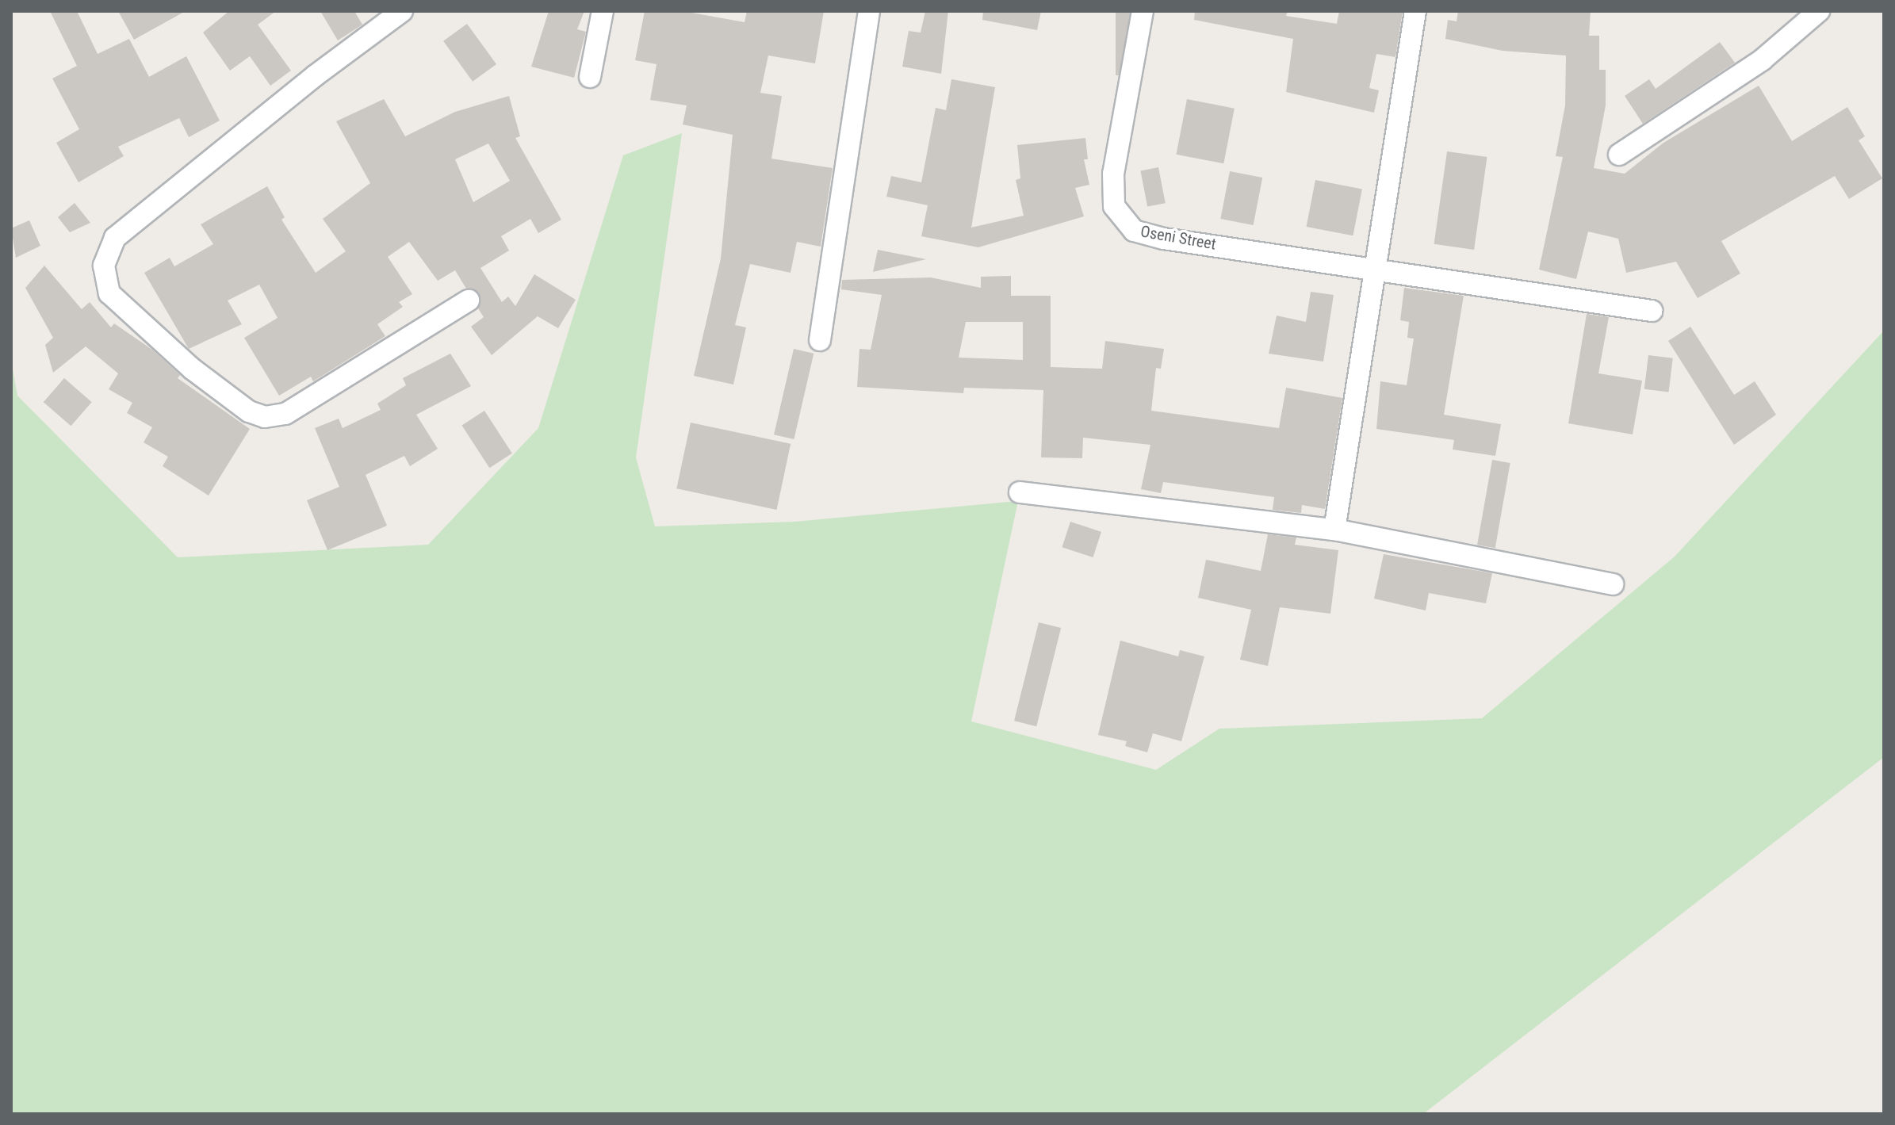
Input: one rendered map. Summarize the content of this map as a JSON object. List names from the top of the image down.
{
  "streets": {
    "street": ["Oseni Street"]
  }
}
